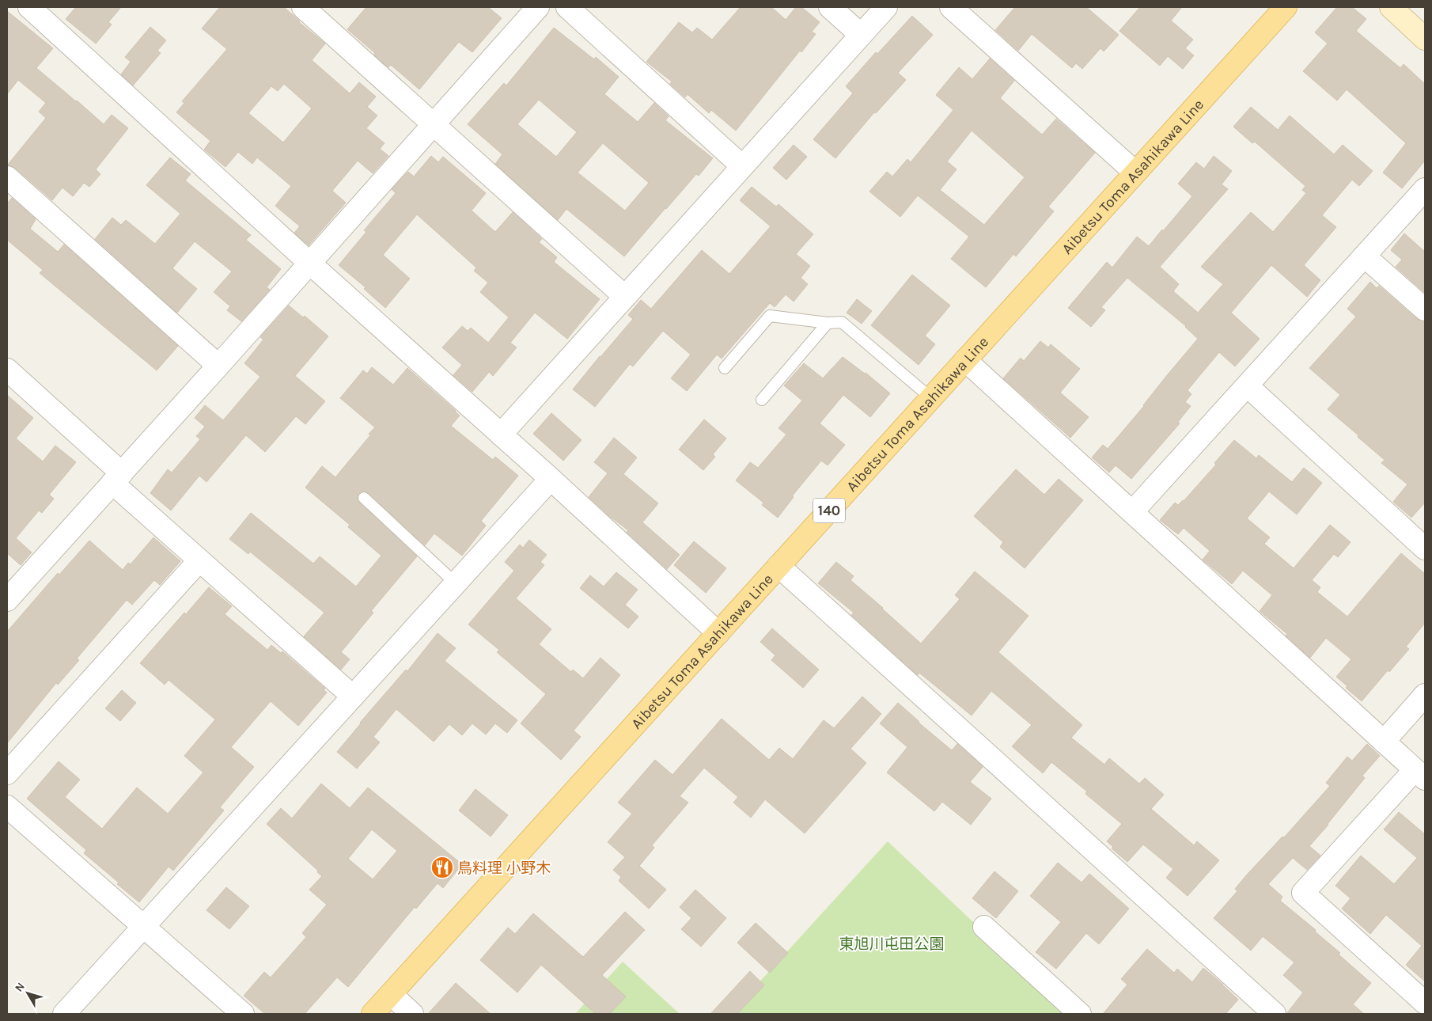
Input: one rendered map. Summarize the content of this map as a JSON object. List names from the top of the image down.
{
  "streets": {
    "main road": ["Aibetsu Toma Asahikawa Line", "140"]
  },
  "parks": ["東旭川屯田公園"],
  "places": {
    "restaurant": ["鳥料理 小野木"]
  },
  "north": "top left"
}
